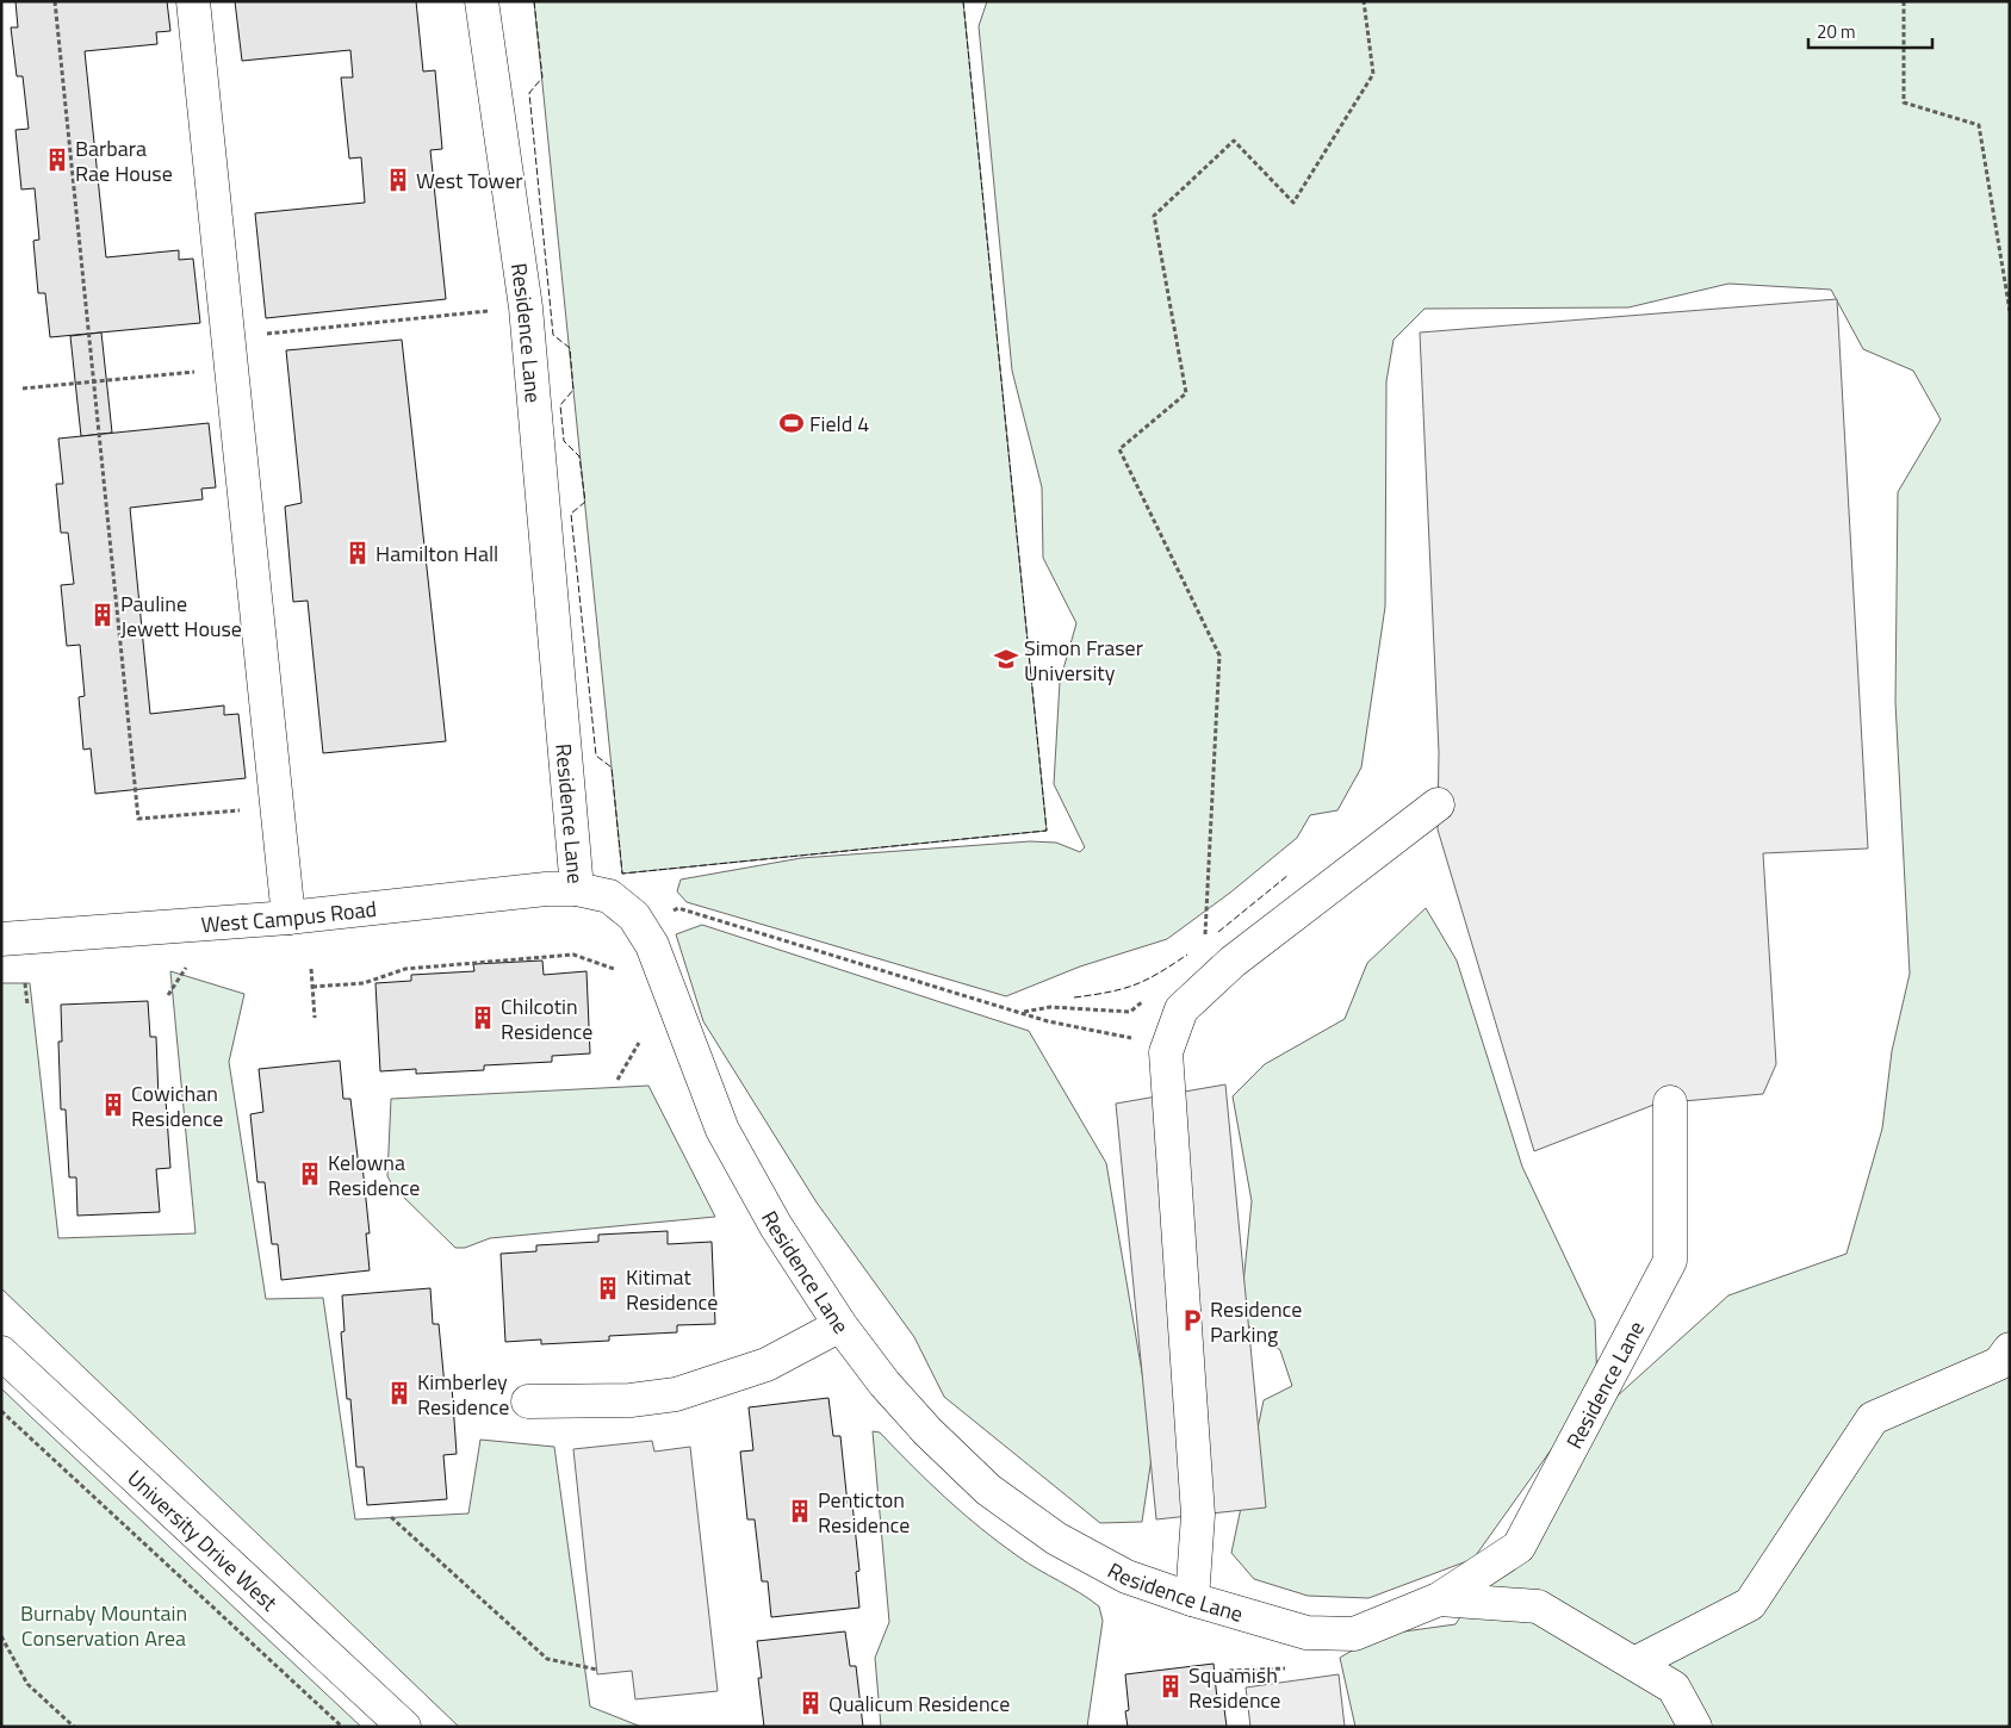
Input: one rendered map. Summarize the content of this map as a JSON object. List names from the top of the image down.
{
  "streets": {
    "street": ["Residence Lane", "West Campus Road", "University Drive West"]
  },
  "crossings": [
    ["Residence Lane", "West Campus Road"]
  ],
  "parks": ["Burnaby Mountain Conservation Area"],
  "places": {
    "building": [
      "Barbara Rae House",
      "West Tower",
      "Hamilton Hall",
      "Pauline Jewett House",
      "Chilcotin Residence",
      "Cowichan Residence",
      "Kelowna Residence",
      "Kitimat Residence",
      "Kimberley Residence",
      "Penticton Residence",
      "Squamish Residence",
      "Qualicum Residence"
    ],
    "sports": ["Field 4"],
    "school or university": ["Simon Fraser University"],
    "parking": ["Residence Parking"]
  },
  "scale_bar": "20 m"
}
